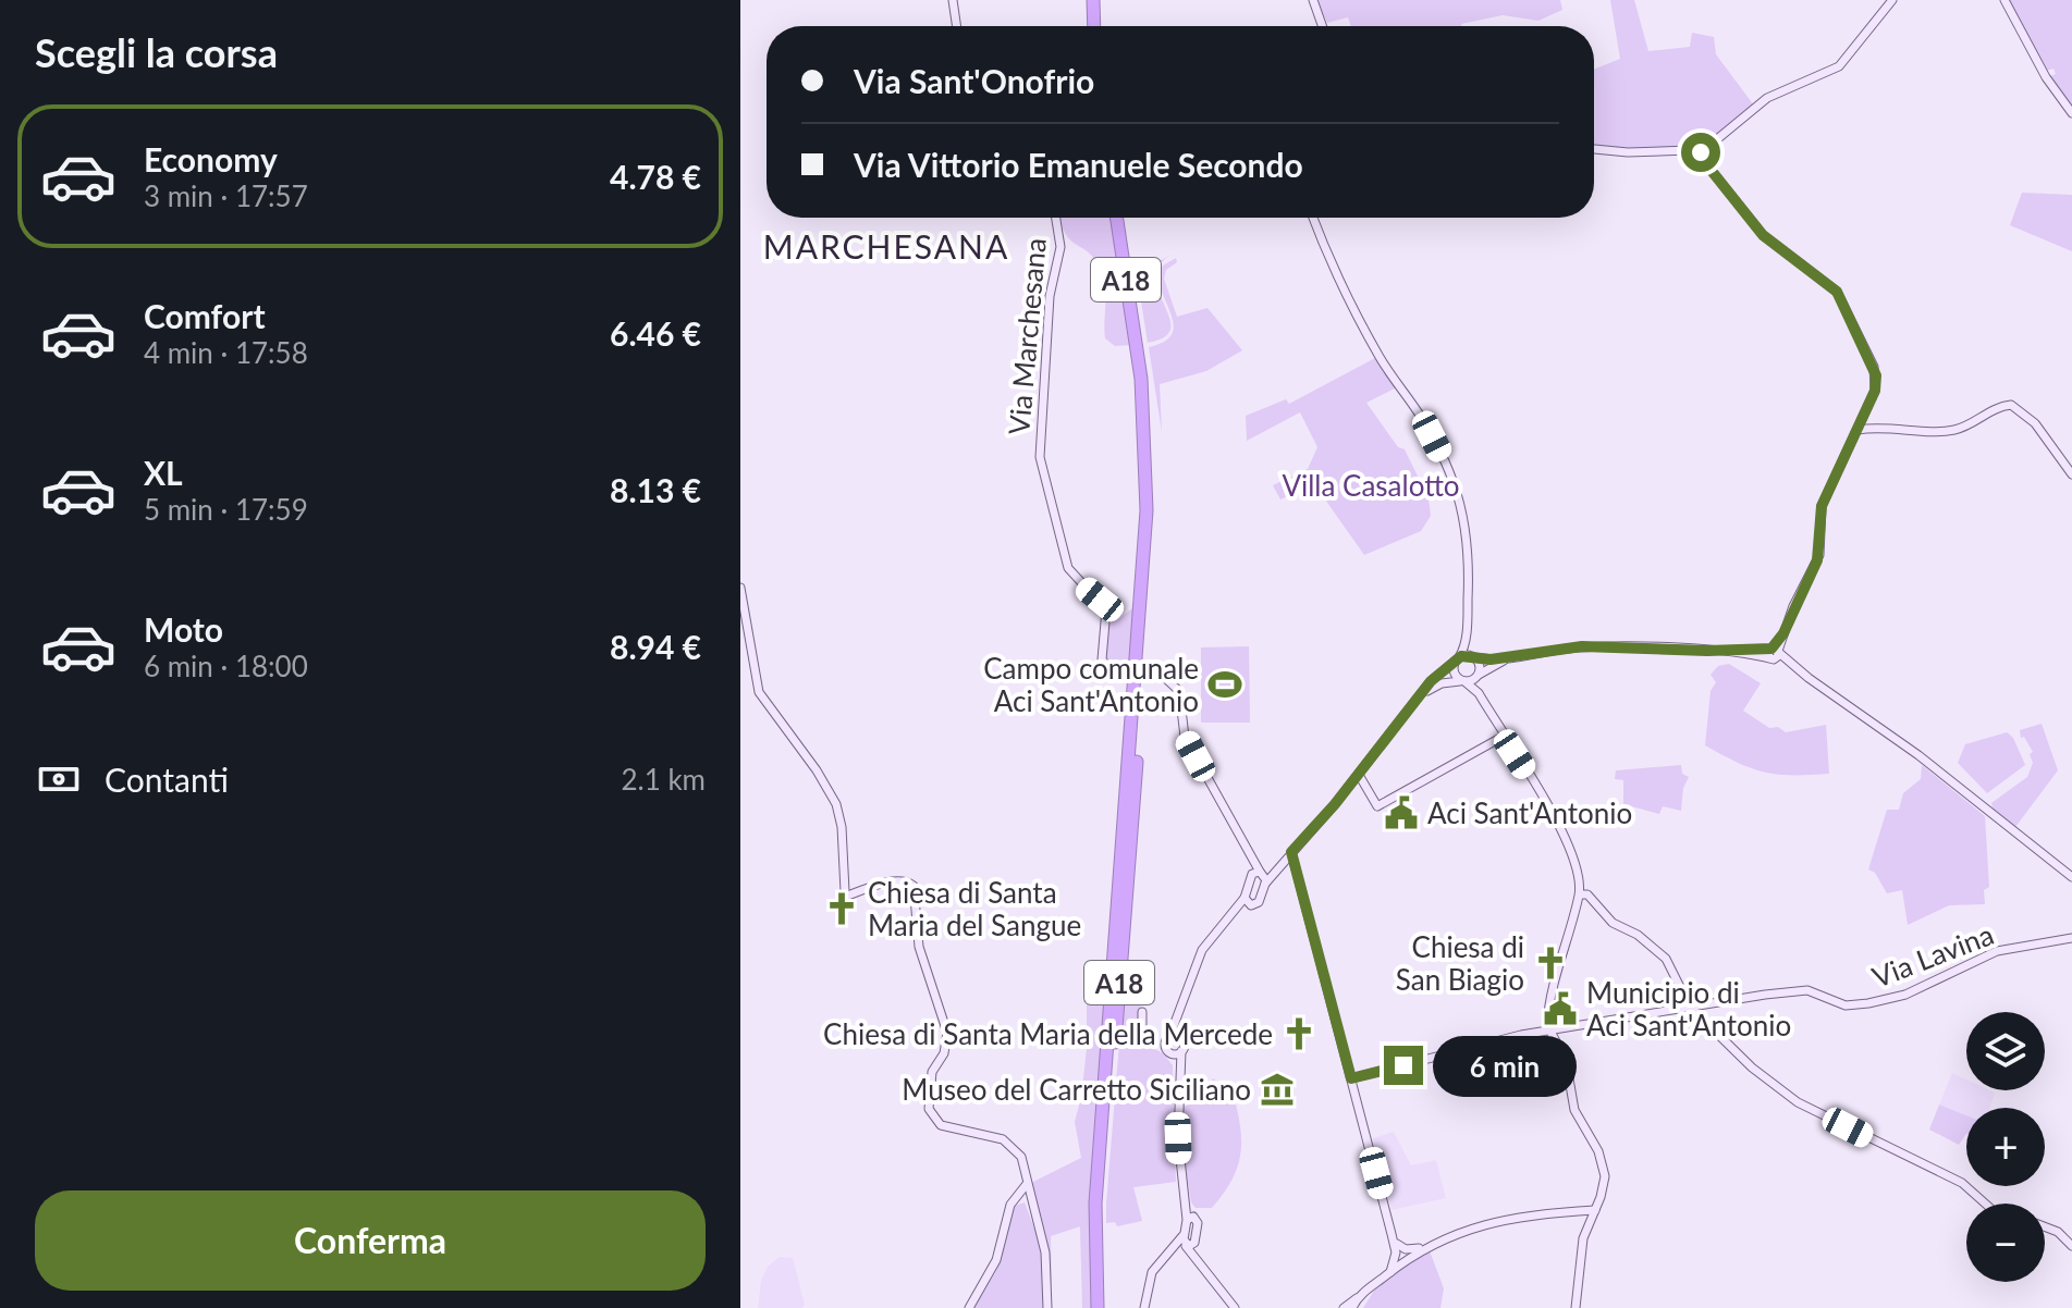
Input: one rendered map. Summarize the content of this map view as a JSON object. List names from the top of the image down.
{
  "streets": {
    "highway": ["A18"],
    "street": ["Via Marchesana", "Via Lavina"]
  },
  "districts": ["MARCHESANA"],
  "parks": ["Villa Casalotto"],
  "places": {
    "sports": ["Campo comunale Aci Sant'Antonio"],
    "public building": ["Aci Sant'Antonio", "Municipio di Aci Sant'Antonio"],
    "church": ["Chiesa di Santa Maria del Sangue", "Chiesa di San Biagio", "Chiesa di Santa Maria della Mercede"],
    "museum": ["Museo del Carretto Siciliano"]
  },
  "page": {
    "heading": "Scegli la corsa",
    "banner": ["Via Sant'Onofrio", "Via Vittorio Emanuele Secondo"],
    "list": [
      {
        "name": "Economy",
        "note": "3 min · 17:57",
        "value": "4.78 €"
      },
      {
        "name": "Comfort",
        "note": "4 min · 17:58",
        "value": "6.46 €"
      },
      {
        "name": "XL",
        "note": "5 min · 17:59",
        "value": "8.13 €"
      },
      {
        "name": "Moto",
        "note": "6 min · 18:00",
        "value": "8.94 €"
      }
    ],
    "pay": ["Contanti", "2.1 km"],
    "map_buttons": ["+", "−"],
    "bubble": "6 min",
    "buttons": "Conferma"
  }
}
